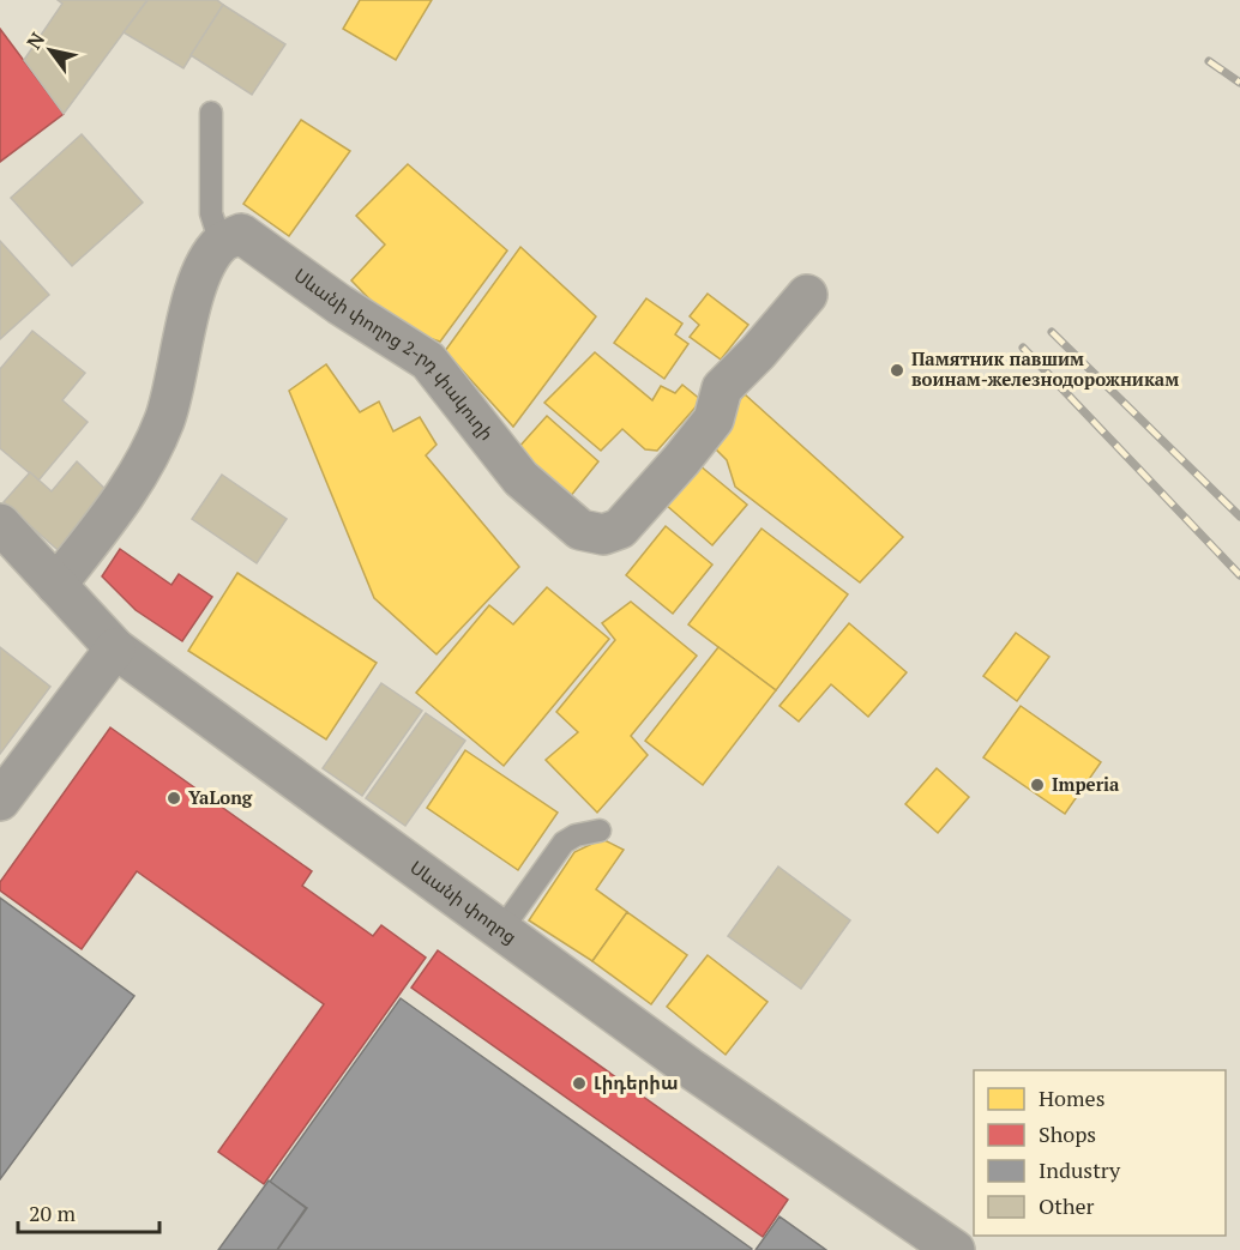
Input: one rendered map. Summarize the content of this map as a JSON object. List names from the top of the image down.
{
  "streets": {
    "street": ["Սևանի փողոց 2-րդ փակուղի", "Սևանի փողոց"]
  },
  "places": [
    "Памятник павшим воинам-железнодорожникам",
    "Imperia",
    "YaLong",
    "Լիդերիա"
  ],
  "legend": [
    "Homes",
    "Shops",
    "Industry",
    "Other"
  ],
  "scale_bar": "20 m",
  "north": "top left"
}
